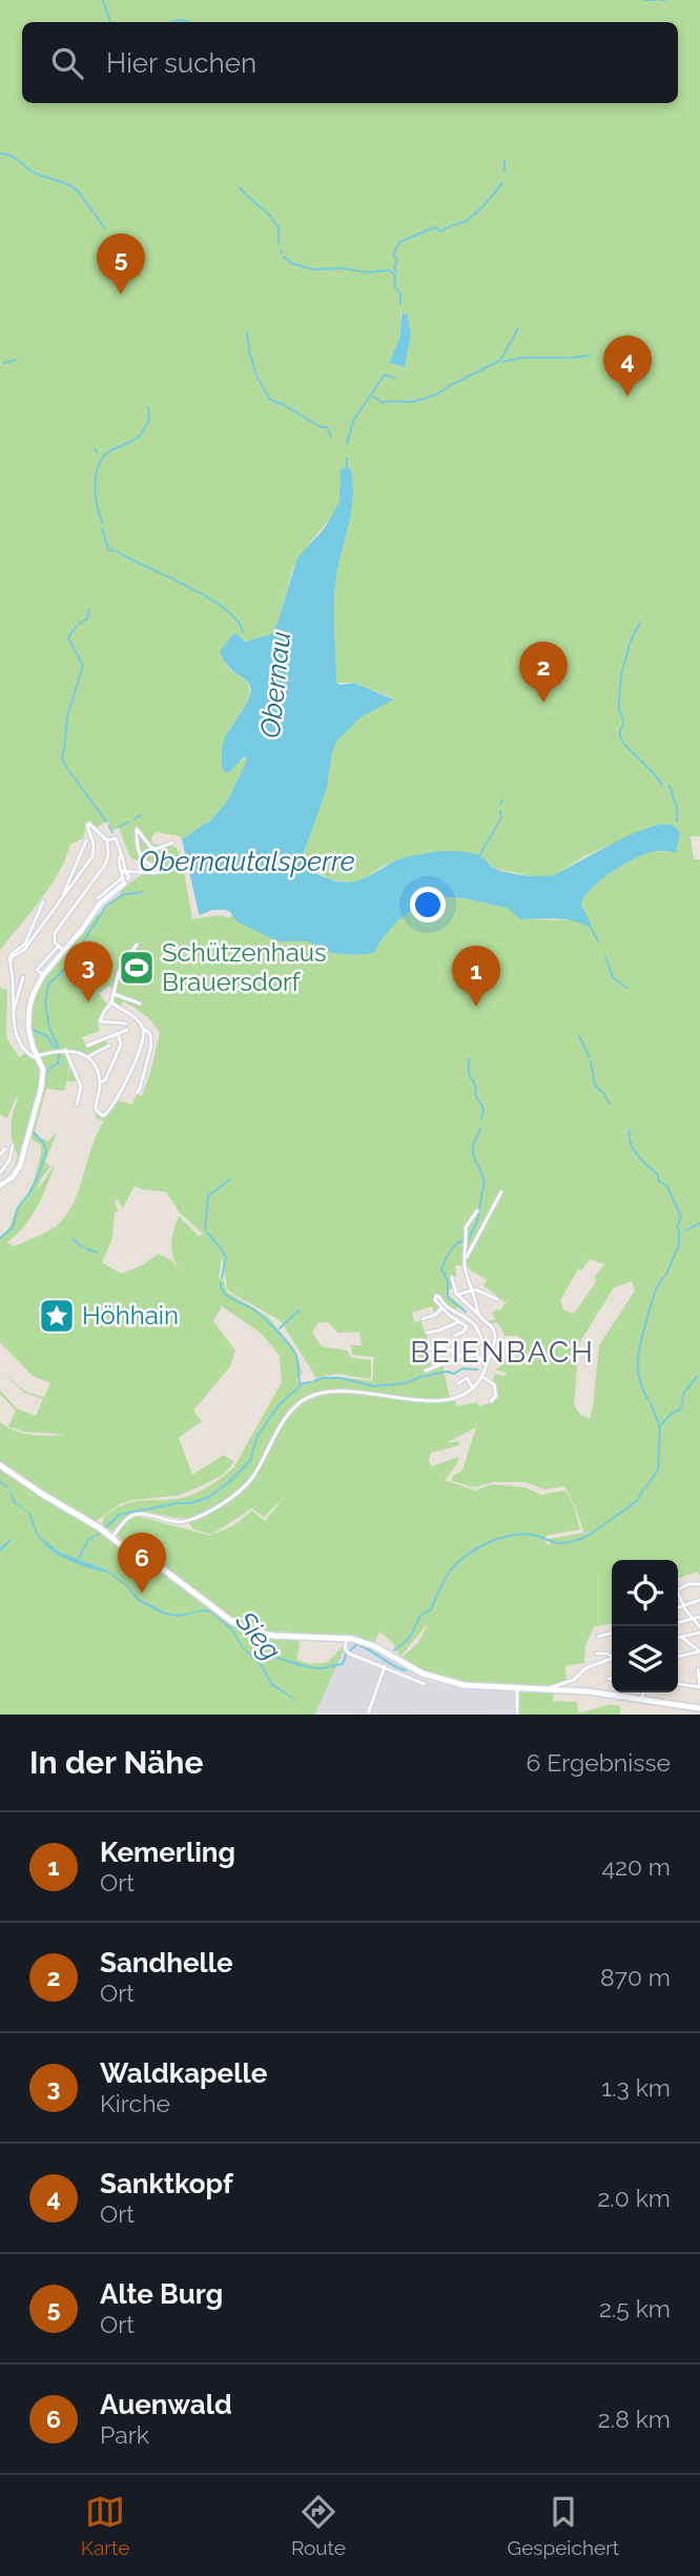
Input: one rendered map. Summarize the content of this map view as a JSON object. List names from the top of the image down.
{
  "districts": ["BEIENBACH"],
  "water": ["Obernau", "Obernautalsperre", "Sieg"],
  "places": {
    "sports": ["Schützenhaus Brauersdorf"],
    "place": ["Höhhain"]
  },
  "page": {
    "search": "Hier suchen",
    "pins": [
      "5",
      "4",
      "2",
      "3",
      "1",
      "6"
    ],
    "heading": ["In der Nähe", "6 Ergebnisse"],
    "list": [
      {
        "mark": "1",
        "name": "Kemerling",
        "note": "Ort",
        "value": "420 m"
      },
      {
        "mark": "2",
        "name": "Sandhelle",
        "note": "Ort",
        "value": "870 m"
      },
      {
        "mark": "3",
        "name": "Waldkapelle",
        "note": "Kirche",
        "value": "1.3 km"
      },
      {
        "mark": "4",
        "name": "Sanktkopf",
        "note": "Ort",
        "value": "2.0 km"
      },
      {
        "mark": "5",
        "name": "Alte Burg",
        "note": "Ort",
        "value": "2.5 km"
      },
      {
        "mark": "6",
        "name": "Auenwald",
        "note": "Park",
        "value": "2.8 km"
      }
    ],
    "nav": ["Karte", "Route", "Gespeichert"]
  }
}
